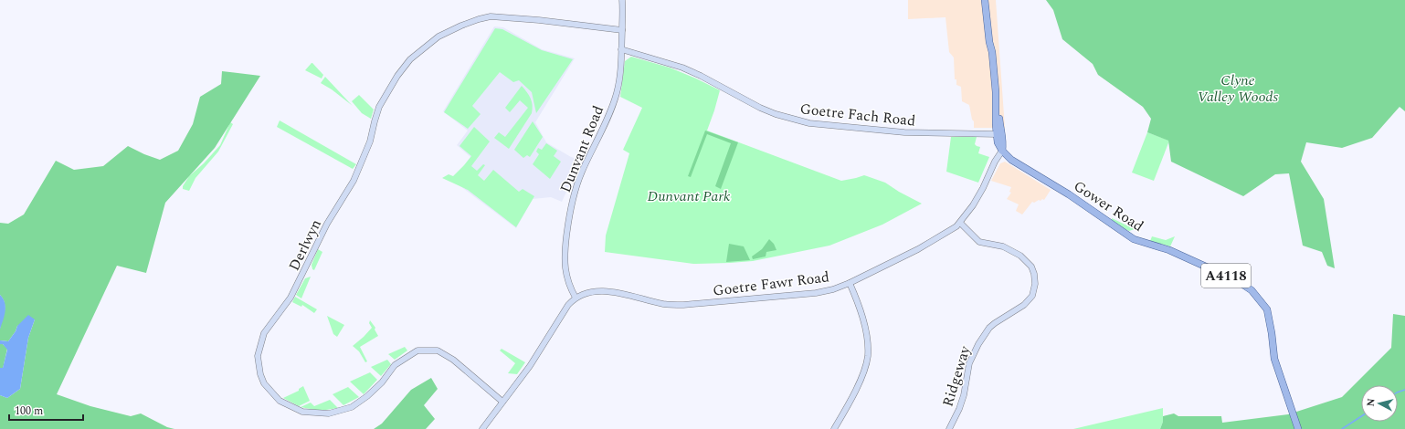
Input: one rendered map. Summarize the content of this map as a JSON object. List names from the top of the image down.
{
  "streets": {
    "main road": ["Gower Road", "A4118"],
    "street": [
      "Goetre Fach Road",
      "Dunvant Road",
      "Derlwyn",
      "Goetre Fawr Road",
      "Ridgeway"
    ]
  },
  "crossings": [
    ["Goetre Fach Road", "Dunvant Road"],
    ["Dunvant Road", "Derlwyn"],
    ["Dunvant Road", "Goetre Fawr Road"],
    ["Gower Road", "Goetre Fawr Road"],
    ["Goetre Fawr Road", "Ridgeway"]
  ],
  "parks": ["Clyne Valley Woods", "Dunvant Park"],
  "scale_bar": "100 m",
  "north": "left"
}
